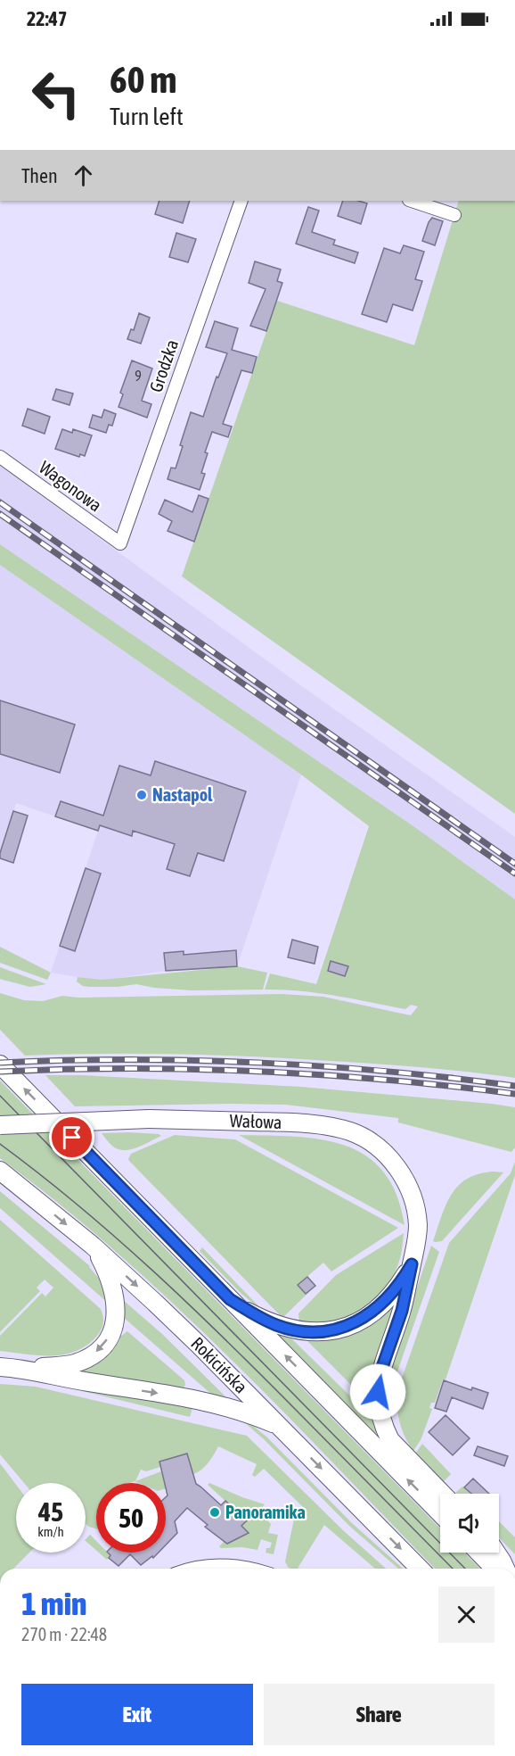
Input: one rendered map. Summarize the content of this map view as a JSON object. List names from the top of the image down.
{
  "streets": {
    "main road": ["Wałowa", "Rokicińska"],
    "street": ["Grodzka", "Wagonowa"]
  },
  "crossings": [
    ["Grodzka", "Wagonowa"]
  ],
  "places": ["Nastapol", "Panoramika"],
  "house_numbers": ["9"],
  "page": {
    "status": "22:47",
    "turn": ["60 m", "Turn left"],
    "then": "Then",
    "speed": "45 km/h",
    "limit": "50",
    "heading": ["1 min", "270 m · 22:48"],
    "buttons": ["Exit", "Share"]
  }
}
